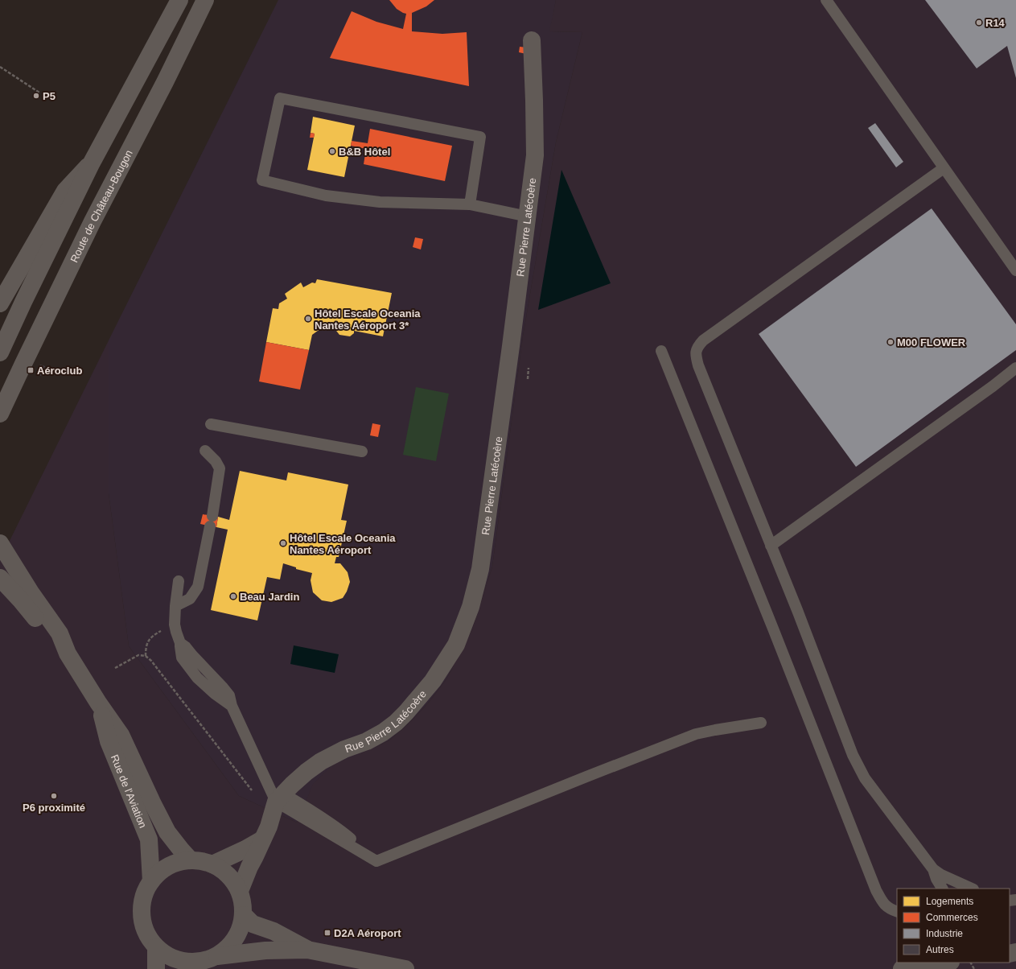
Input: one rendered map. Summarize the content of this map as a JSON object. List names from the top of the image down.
{
  "streets": {
    "main road": ["Route de Château-Bougon", "Rue Pierre Latécoère", "Rue de l'Aviation"]
  },
  "places": {
    "other": [
      "R14",
      "P5",
      "B&B Hôtel",
      "Hôtel Escale Oceania Nantes Aéroport 3*",
      "M00 FLOWER",
      "Hôtel Escale Oceania Nantes Aéroport",
      "Beau Jardin",
      "P6 proximité"
    ],
    "transit": ["Aéroclub", "D2A Aéroport"]
  },
  "legend": [
    "Logements",
    "Commerces",
    "Industrie",
    "Autres"
  ]
}
